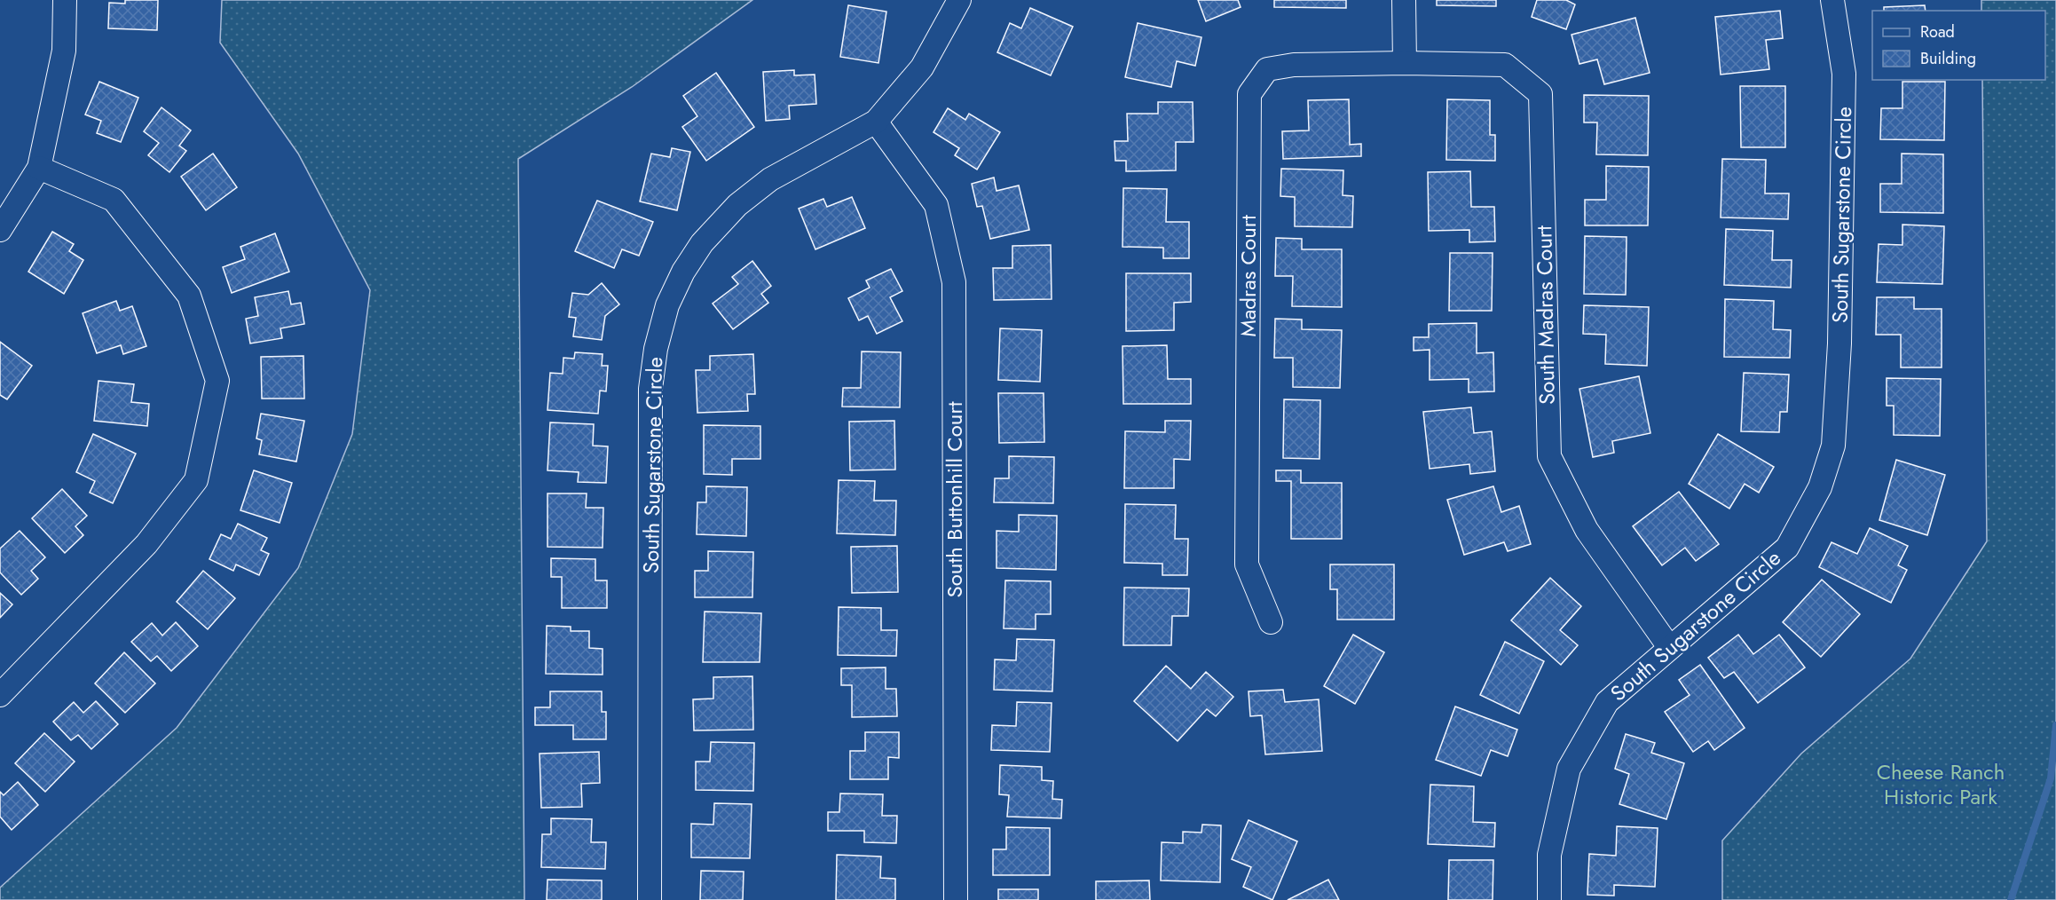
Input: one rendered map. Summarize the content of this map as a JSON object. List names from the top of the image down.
{
  "streets": {
    "street": [
      "South Sugarstone Circle",
      "Madras Court",
      "South Madras Court",
      "South Buttonhill Court"
    ]
  },
  "crossings": [
    ["South Sugarstone Circle", "South Madras Court"],
    ["South Sugarstone Circle", "South Buttonhill Court"],
    ["Madras Court", "South Madras Court"]
  ],
  "parks": ["Cheese Ranch Historic Park"],
  "legend": ["Road", "Building"]
}
